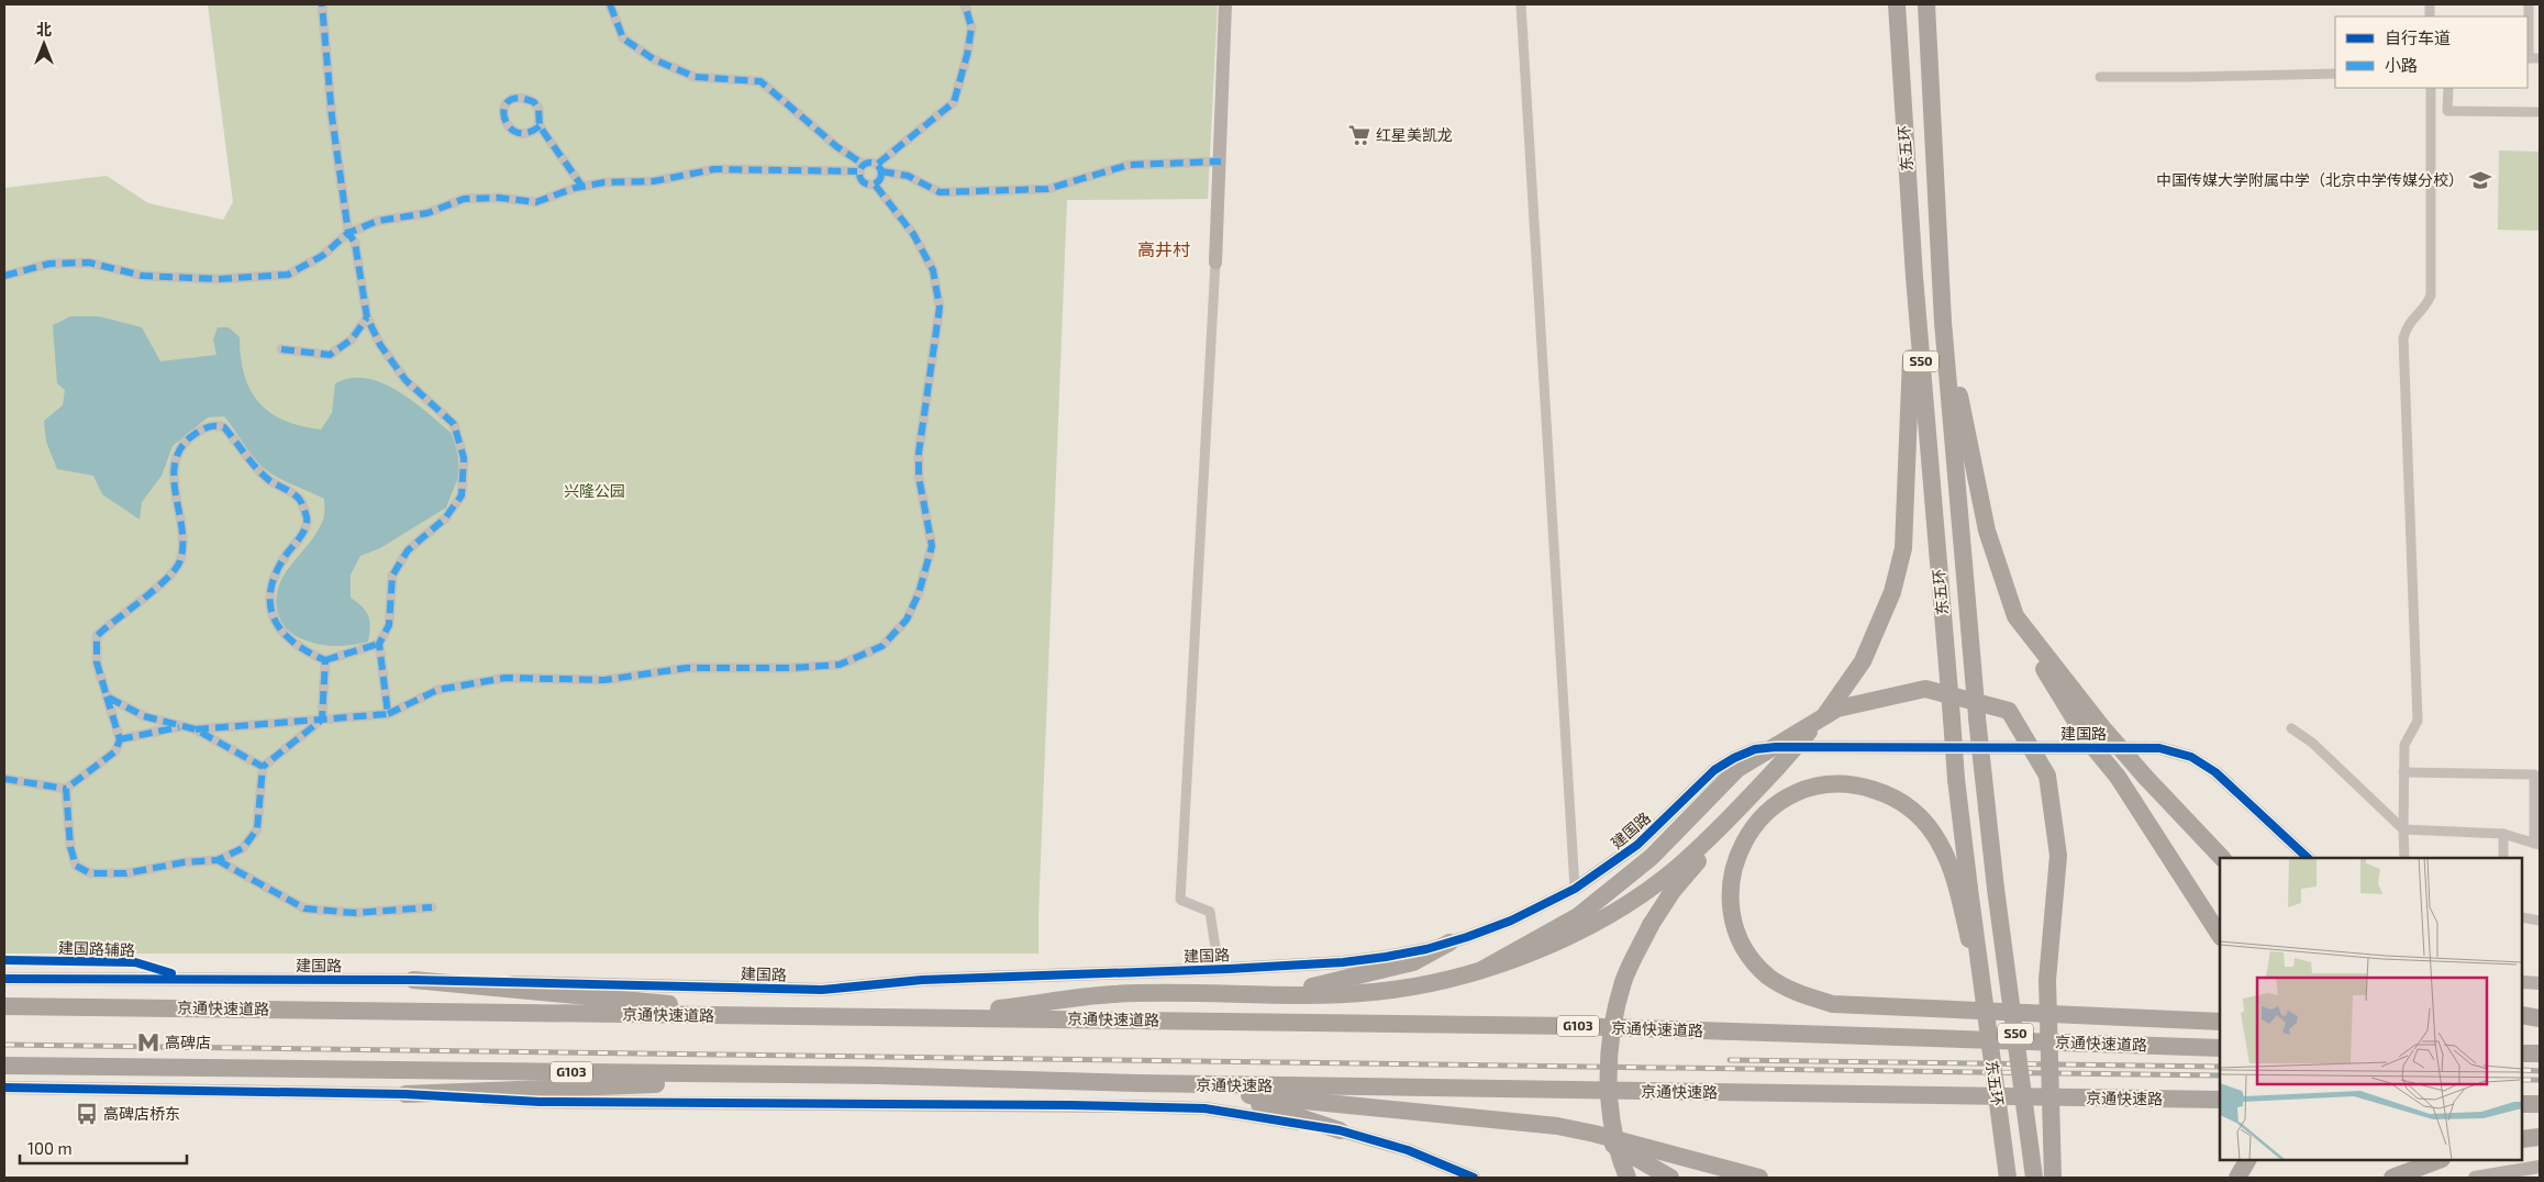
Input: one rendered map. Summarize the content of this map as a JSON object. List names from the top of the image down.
{
  "streets": {
    "highway": [
      "东五环",
      "S50",
      "京通快速道路",
      "G103",
      "京通快速路"
    ],
    "main road": ["建国路"],
    "cycle path": ["建国路辅路"]
  },
  "crossings": [
    ["G103", "京通快速路"]
  ],
  "districts": ["高井村"],
  "parks": ["兴隆公园"],
  "places": {
    "supermarket": ["红星美凯龙"],
    "school or university": ["中国传媒大学附属中学（北京中学传媒分校）"],
    "metro station": ["高碑店"],
    "bus stop": ["高碑店桥东"]
  },
  "legend": ["自行车道", "小路"],
  "scale_bar": "100 m",
  "north": "top"
}
